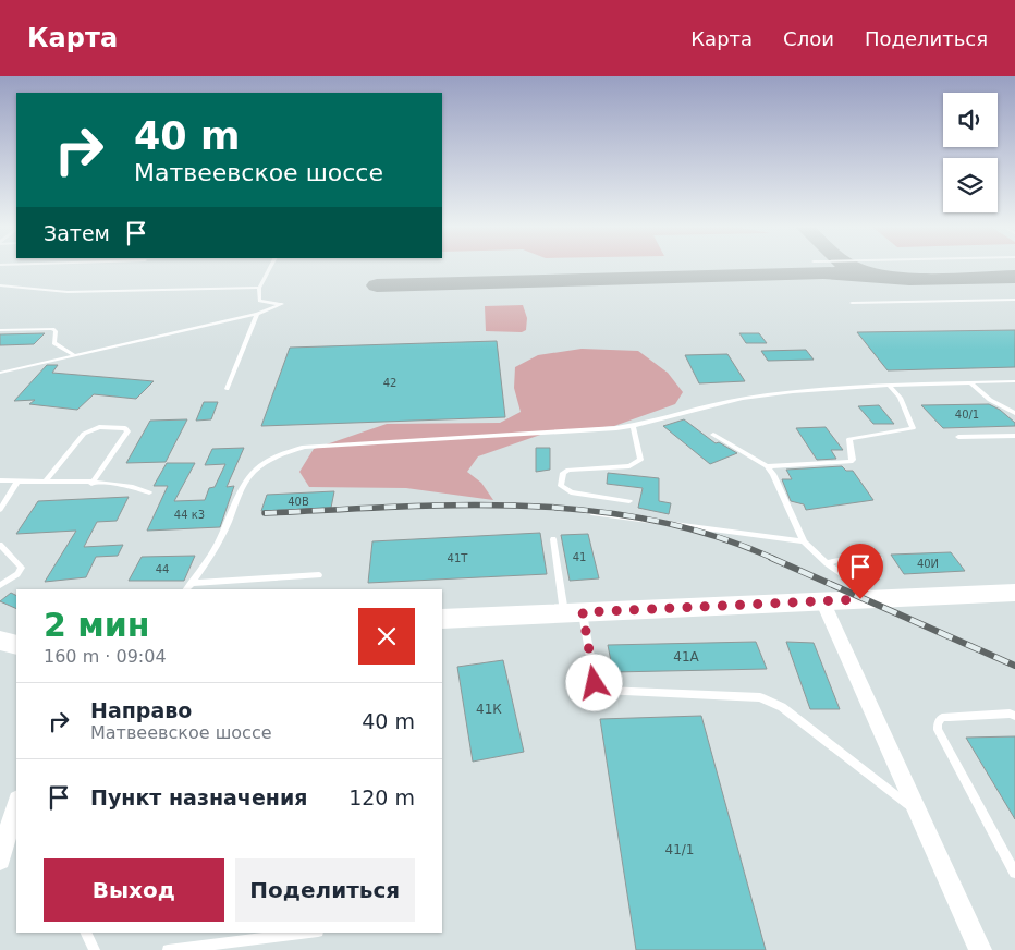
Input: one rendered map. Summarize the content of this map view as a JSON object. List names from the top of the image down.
{
  "house_numbers": [
    "42",
    "40/1",
    "40В",
    "44 к3",
    "41",
    "41Т",
    "40И",
    "44",
    "41А",
    "41К",
    "41/1"
  ],
  "page": {
    "header": "Карта",
    "nav": ["Карта", "Слои", "Поделиться"],
    "turn": ["40 m", "Матвеевское шоссе"],
    "then": "Затем",
    "heading": ["2 мин", "160 m · 09:04"],
    "list": [
      {
        "name": "Направо",
        "note": "Матвеевское шоссе",
        "value": "40 m"
      },
      {
        "name": "Пункт назначения",
        "value": "120 m"
      }
    ],
    "buttons": ["Выход", "Поделиться"]
  }
}
